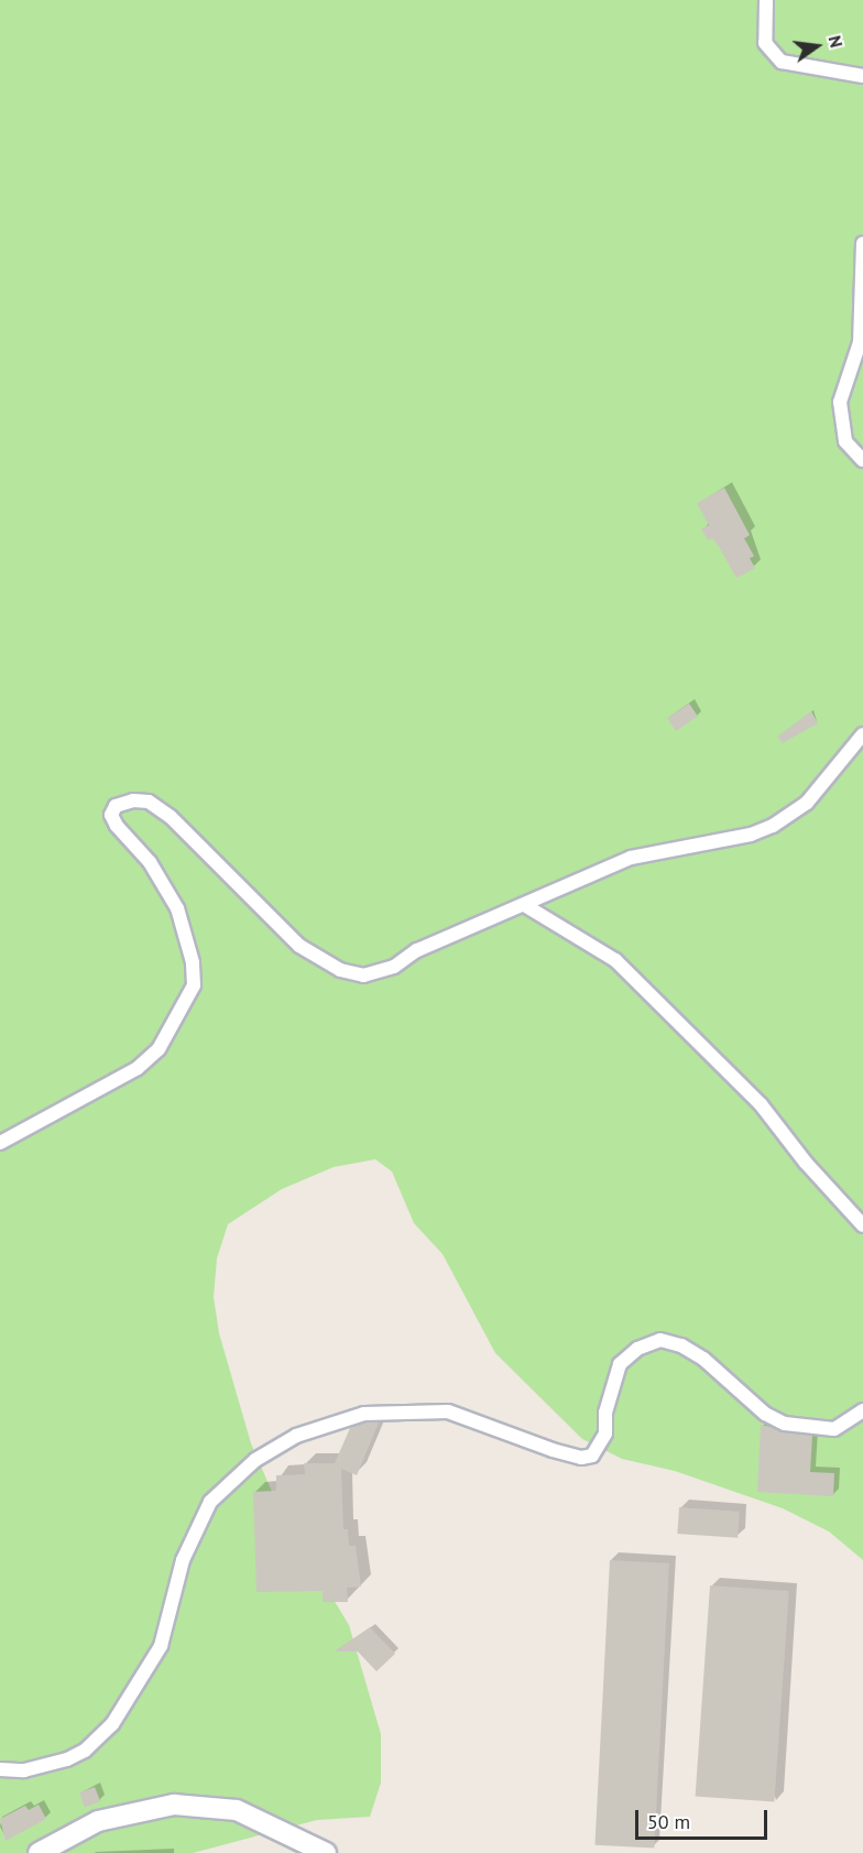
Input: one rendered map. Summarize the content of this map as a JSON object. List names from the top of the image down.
{
  "scale_bar": "50 m",
  "north": "right"
}
